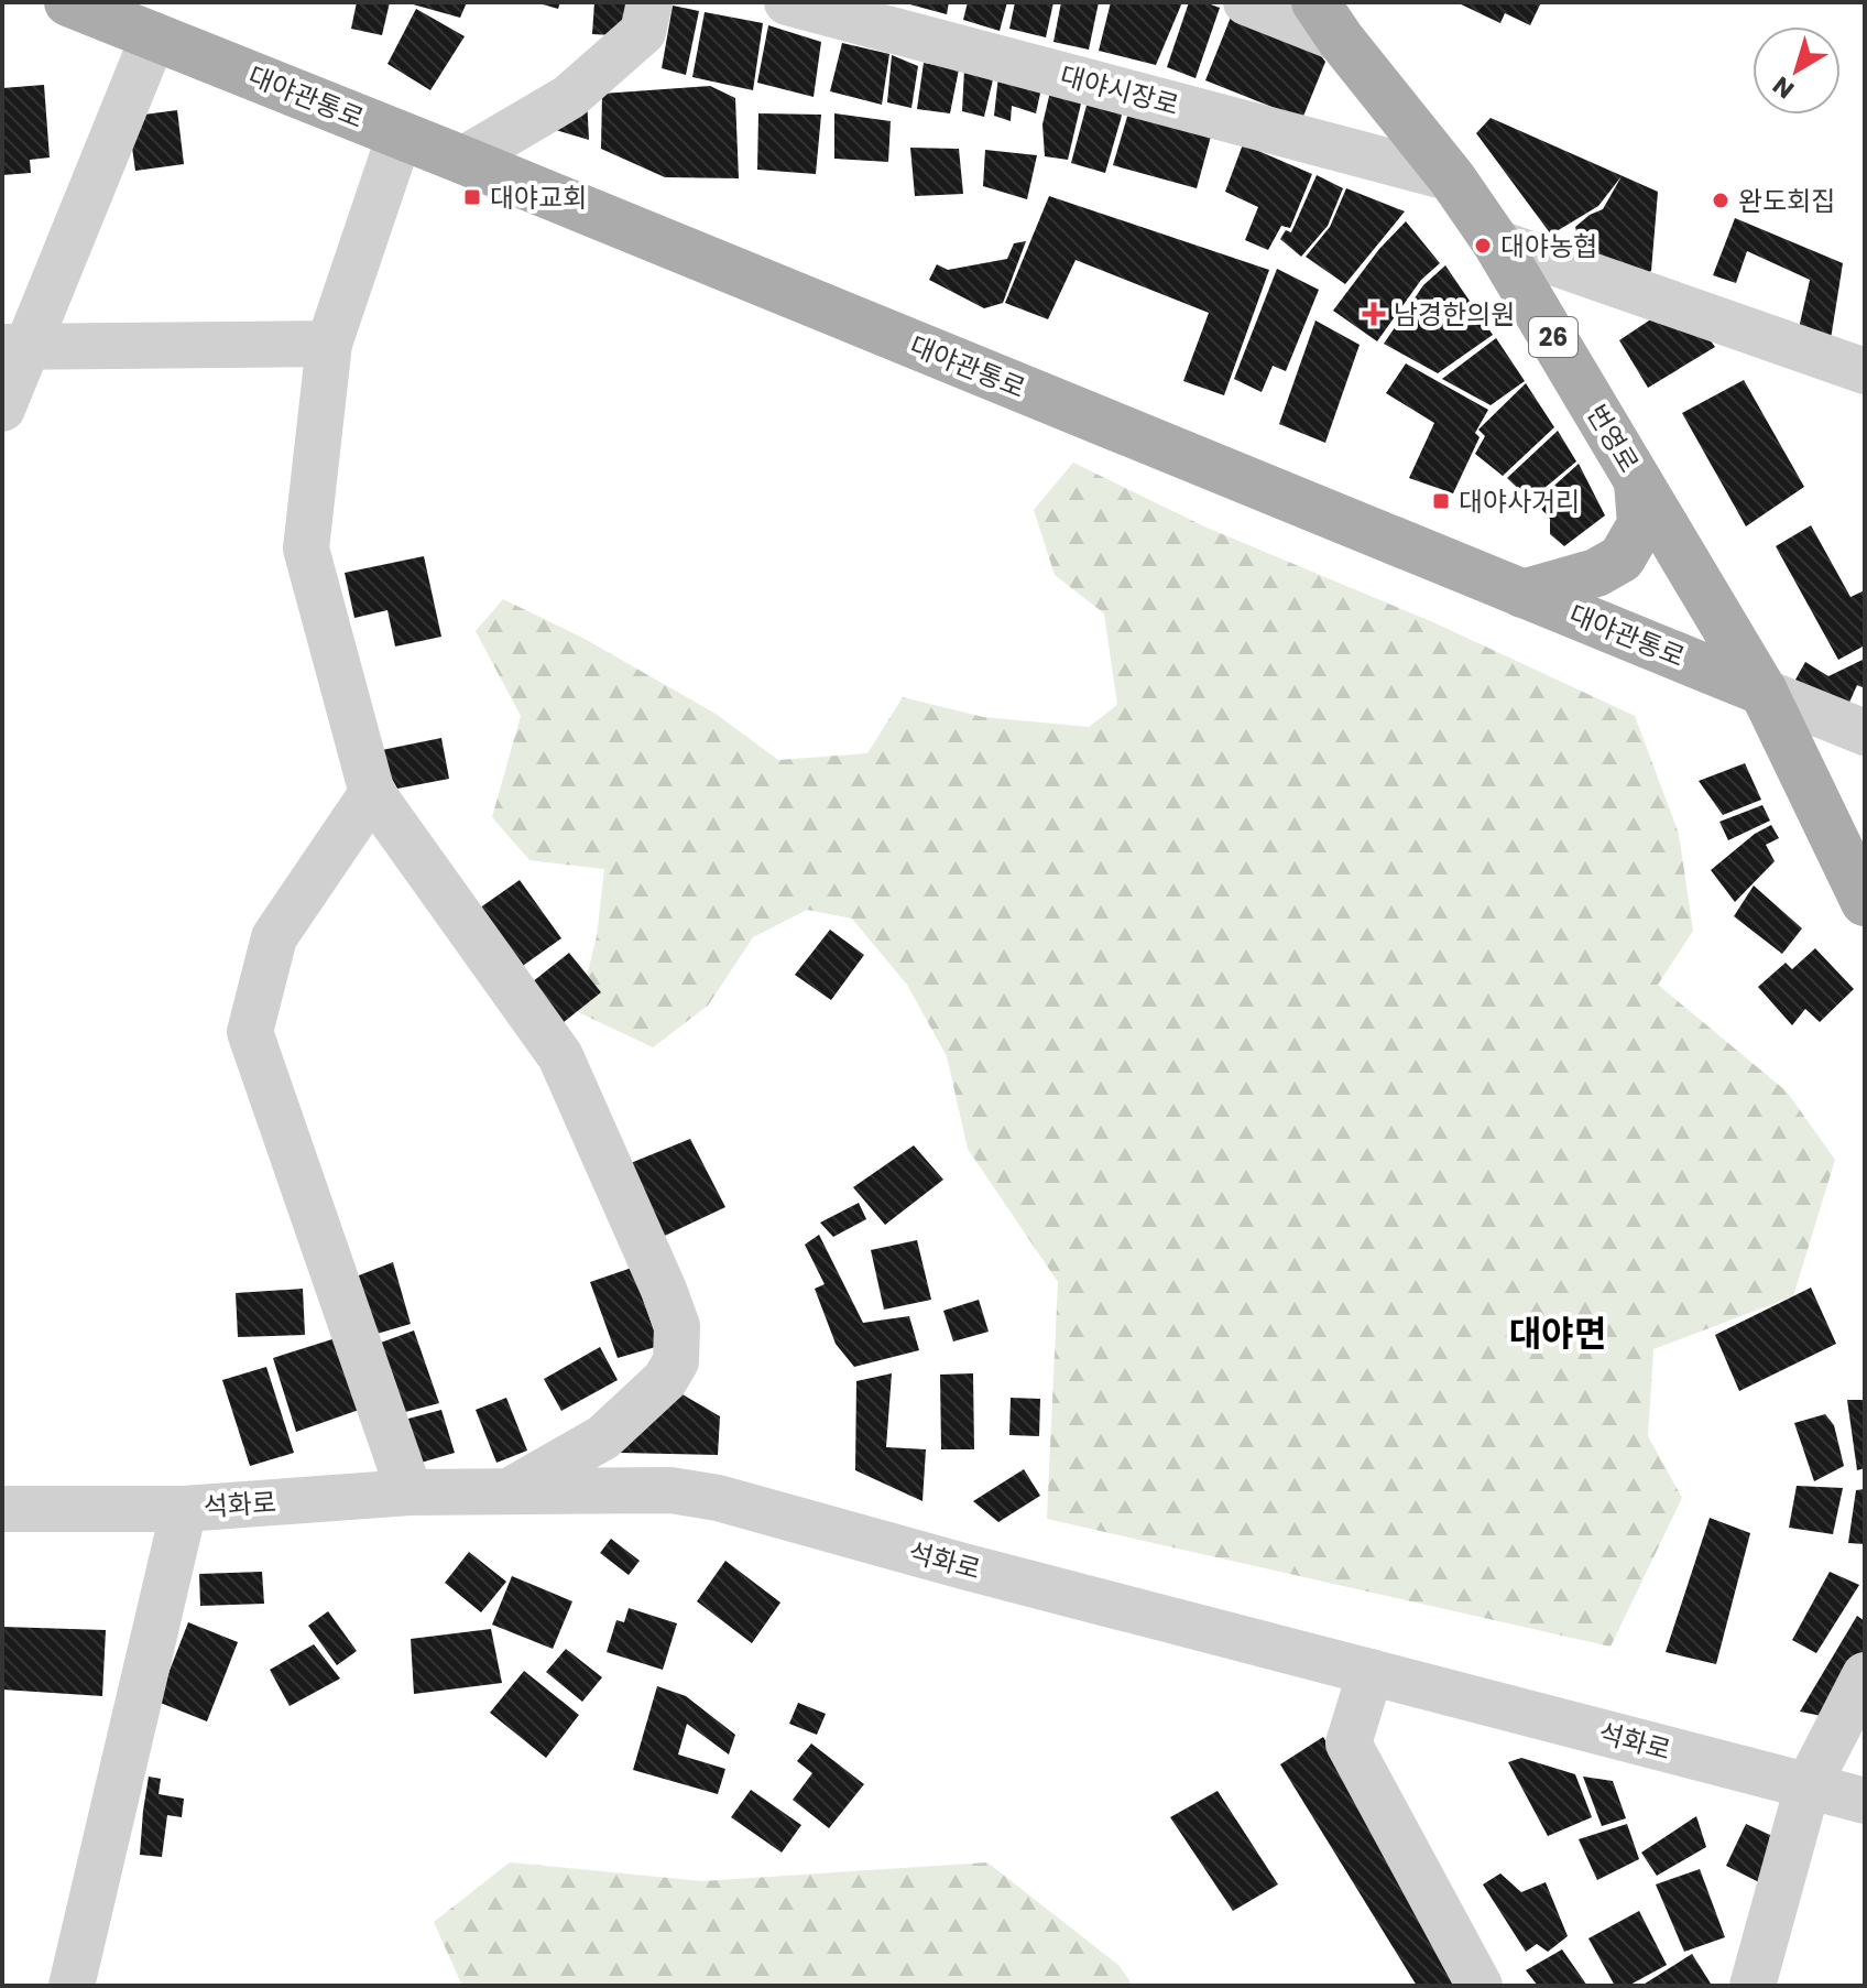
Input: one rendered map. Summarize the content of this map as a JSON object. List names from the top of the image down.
{
  "streets": {
    "main road": ["대야관통로", "26", "번영로"],
    "street": ["대야시장로", "석화로"]
  },
  "crossings": [
    ["대야시장로", "번영로"],
    ["대야관통로", "번영로"]
  ],
  "districts": ["대야면"],
  "places": {
    "transit": ["대야교회", "대야사거리"],
    "other": ["완도회집", "대야농협"],
    "health": ["남경한의원"]
  },
  "north": "bottom left"
}
